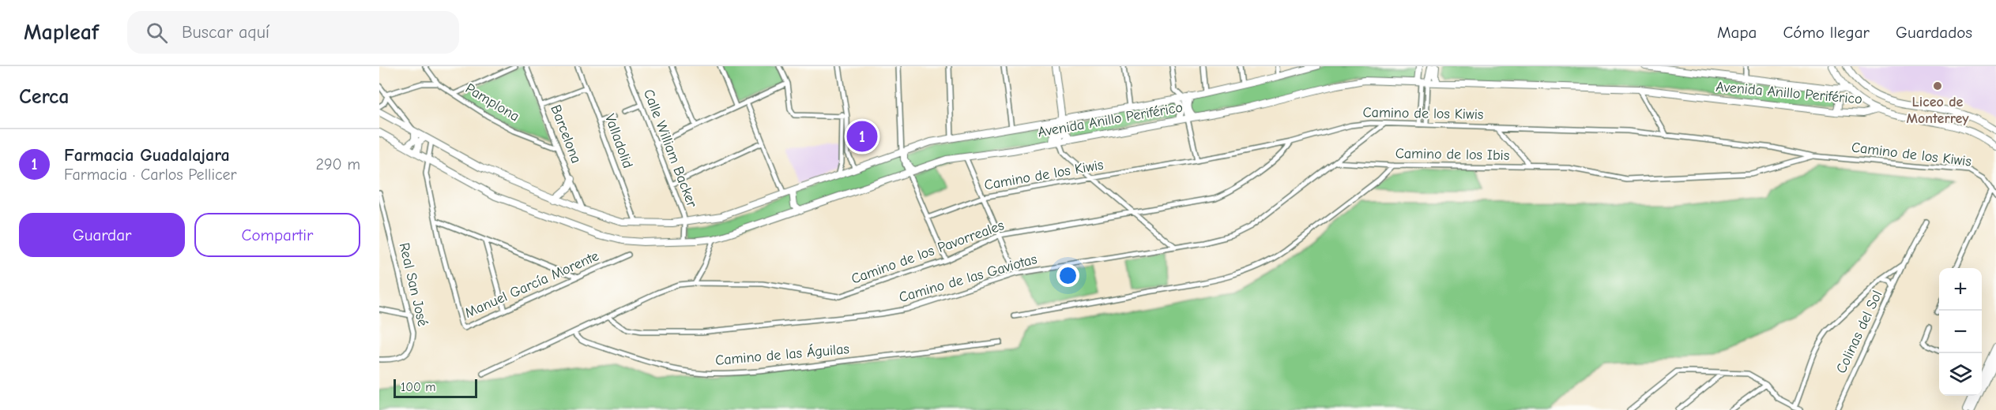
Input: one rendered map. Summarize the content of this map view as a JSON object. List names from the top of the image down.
{
  "streets": {
    "street": [
      "Avenida Anillo Periférico",
      "Pamplona",
      "Camino de los Kiwis",
      "Barcelona",
      "Valladolid",
      "Calle William Backer",
      "Camino de los Ibis",
      "Camino de los Pavorreales",
      "Camino de las Gaviotas",
      "Real San José",
      "Manuel García Morente",
      "Colinas del Sol",
      "Camino de las Águilas"
    ]
  },
  "crossings": [
    ["Avenida Anillo Periférico", "Barcelona"],
    ["Avenida Anillo Periférico", "Valladolid"],
    ["Avenida Anillo Periférico", "Calle William Backer"],
    ["Avenida Anillo Periférico", "Manuel García Morente"],
    ["Pamplona", "Barcelona"],
    ["Camino de los Kiwis", "Camino de los Ibis"],
    ["Camino de los Kiwis", "Camino de los Pavorreales"],
    ["Camino de los Kiwis", "Camino de las Gaviotas"],
    ["Camino de los Ibis", "Camino de las Gaviotas"],
    ["Camino de los Pavorreales", "Camino de las Gaviotas"],
    ["Camino de los Pavorreales", "Camino de las Águilas"]
  ],
  "places": ["Liceo de Monterrey"],
  "scale_bar": "100 m",
  "page": {
    "header": "Mapleaf",
    "search": "Buscar aquí",
    "nav": ["Mapa", "Cómo llegar", "Guardados"],
    "heading": "Cerca",
    "pins": "1",
    "list": [
      {
        "mark": "1",
        "name": "Farmacia Guadalajara",
        "note": "Farmacia · Carlos Pellicer",
        "value": "290 m"
      }
    ],
    "buttons": ["Guardar", "Compartir"],
    "map_buttons": ["+", "−"],
    "scale": "100 m"
  }
}
